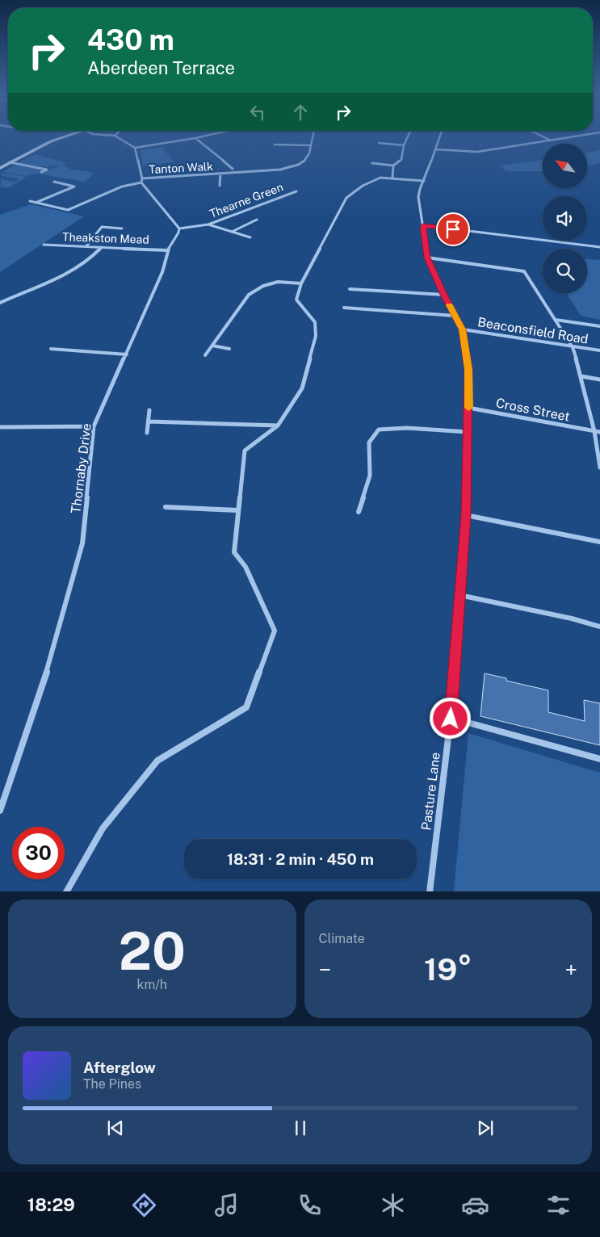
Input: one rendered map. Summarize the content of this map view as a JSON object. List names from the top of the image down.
{
  "streets": {
    "street": [
      "Tanton Walk",
      "Thearne Green",
      "Theakston Mead",
      "Beaconsfield Road",
      "Cross Street",
      "Thornaby Drive",
      "Pasture Lane"
    ]
  },
  "crossings": [
    ["Thearne Green", "Thornaby Drive"],
    ["Theakston Mead", "Thornaby Drive"],
    ["Beaconsfield Road", "Pasture Lane"],
    ["Cross Street", "Pasture Lane"]
  ],
  "north": "top left",
  "page": {
    "turn": ["430 m", "Aberdeen Terrace"],
    "limit": "30",
    "trip": "18:31 · 2 min · 450 m",
    "tile": [
      ["20", "km/h"],
      "Climate"
    ],
    "heat": ["−", "19°", "+"],
    "song": ["Afterglow", "The Pines"],
    "tabs": "18:29"
  }
}
